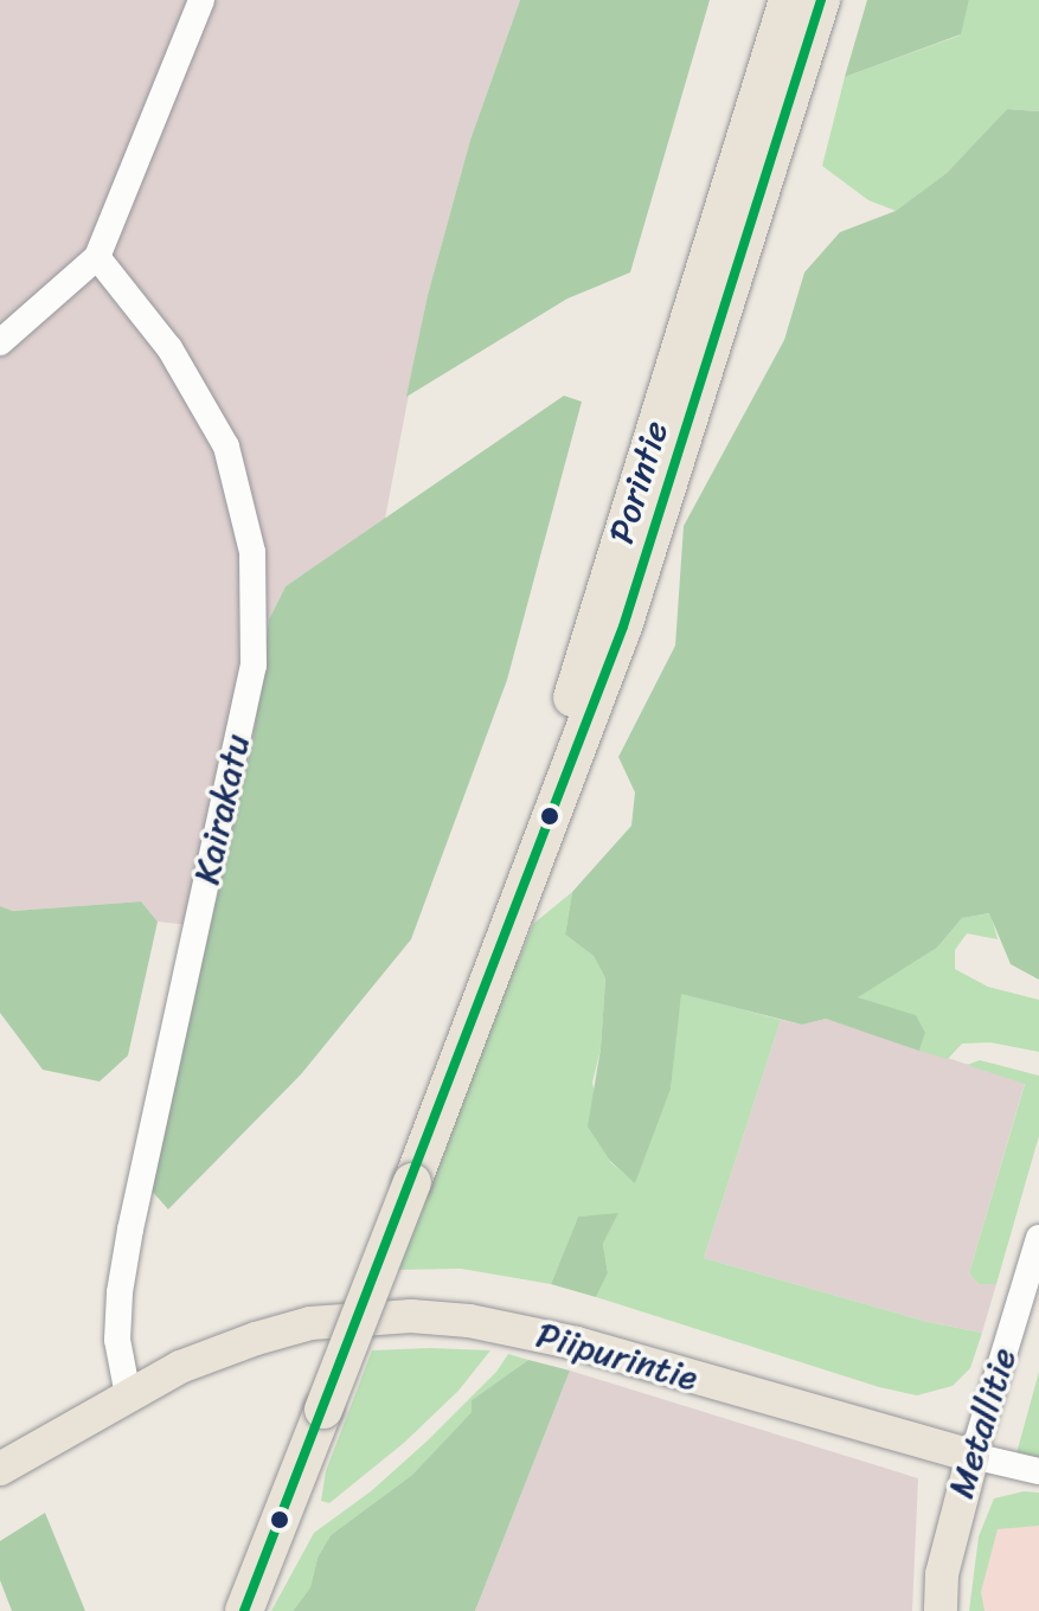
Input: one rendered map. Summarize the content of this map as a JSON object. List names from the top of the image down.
{
  "streets": {
    "highway": ["Porintie"],
    "main road": ["Piipurintie", "Metallitie"],
    "street": ["Kairakatu"]
  },
  "crossings": [
    ["Kairakatu", "Piipurintie"],
    ["Piipurintie", "Metallitie"]
  ]
}
